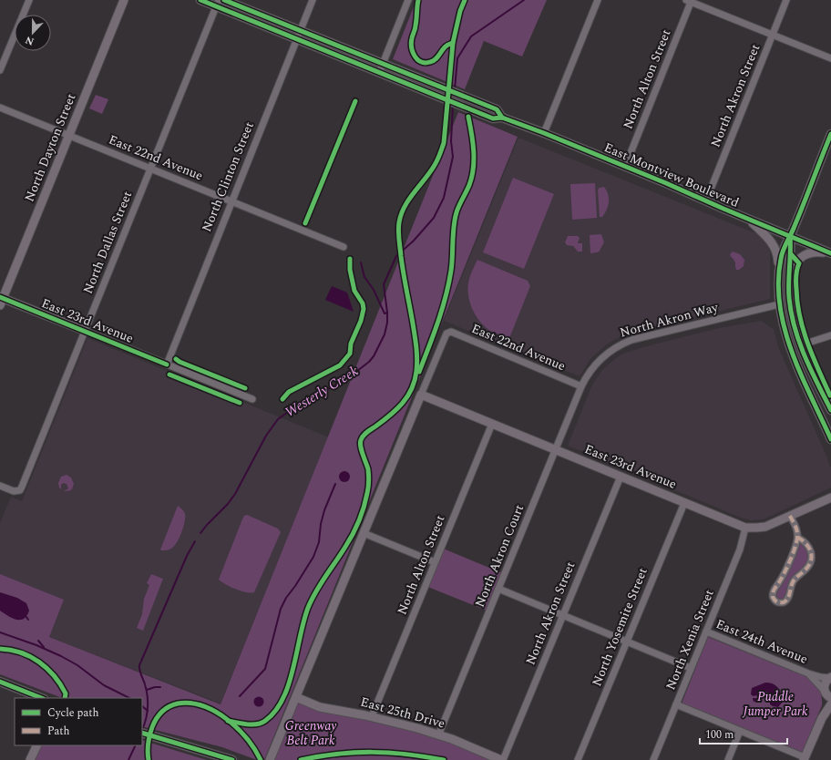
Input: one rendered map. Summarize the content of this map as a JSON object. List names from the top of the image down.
{
  "streets": {
    "street": [
      "North Alton Street",
      "North Akron Street",
      "North Dayton Street",
      "East 22nd Avenue",
      "East Montview Boulevard",
      "North Clinton Street",
      "North Dallas Street",
      "North Akron Way",
      "East 23rd Avenue",
      "North Akron Court",
      "North Yosemite Street",
      "North Xenia Street",
      "East 24th Avenue",
      "East 25th Drive"
    ]
  },
  "crossings": [
    ["North Alton Street", "East Montview Boulevard"],
    ["North Alton Street", "East 23rd Avenue"],
    ["North Alton Street", "East 25th Drive"],
    ["North Akron Street", "East Montview Boulevard"],
    ["North Akron Street", "East 23rd Avenue"],
    ["North Akron Street", "East 25th Drive"],
    ["North Dayton Street", "East 22nd Avenue"],
    ["North Dayton Street", "East 23rd Avenue"],
    ["East 22nd Avenue", "North Clinton Street"],
    ["East 22nd Avenue", "North Dallas Street"],
    ["East 22nd Avenue", "North Akron Way"],
    ["East 22nd Avenue", "East 23rd Avenue"],
    ["East 22nd Avenue", "North Akron Court"],
    ["East Montview Boulevard", "North Clinton Street"],
    ["East Montview Boulevard", "North Dallas Street"],
    ["North Clinton Street", "East 23rd Avenue"],
    ["North Dallas Street", "East 23rd Avenue"],
    ["North Akron Way", "North Akron Court"],
    ["East 23rd Avenue", "North Akron Court"],
    ["East 23rd Avenue", "North Yosemite Street"],
    ["East 23rd Avenue", "North Xenia Street"],
    ["North Akron Court", "East 25th Drive"],
    ["North Xenia Street", "East 24th Avenue"]
  ],
  "water": ["Westerly Creek"],
  "parks": ["Puddle Jumper Park", "Greenway Belt Park"],
  "legend": ["Cycle path", "Path"],
  "scale_bar": "100 m",
  "north": "bottom"
}
